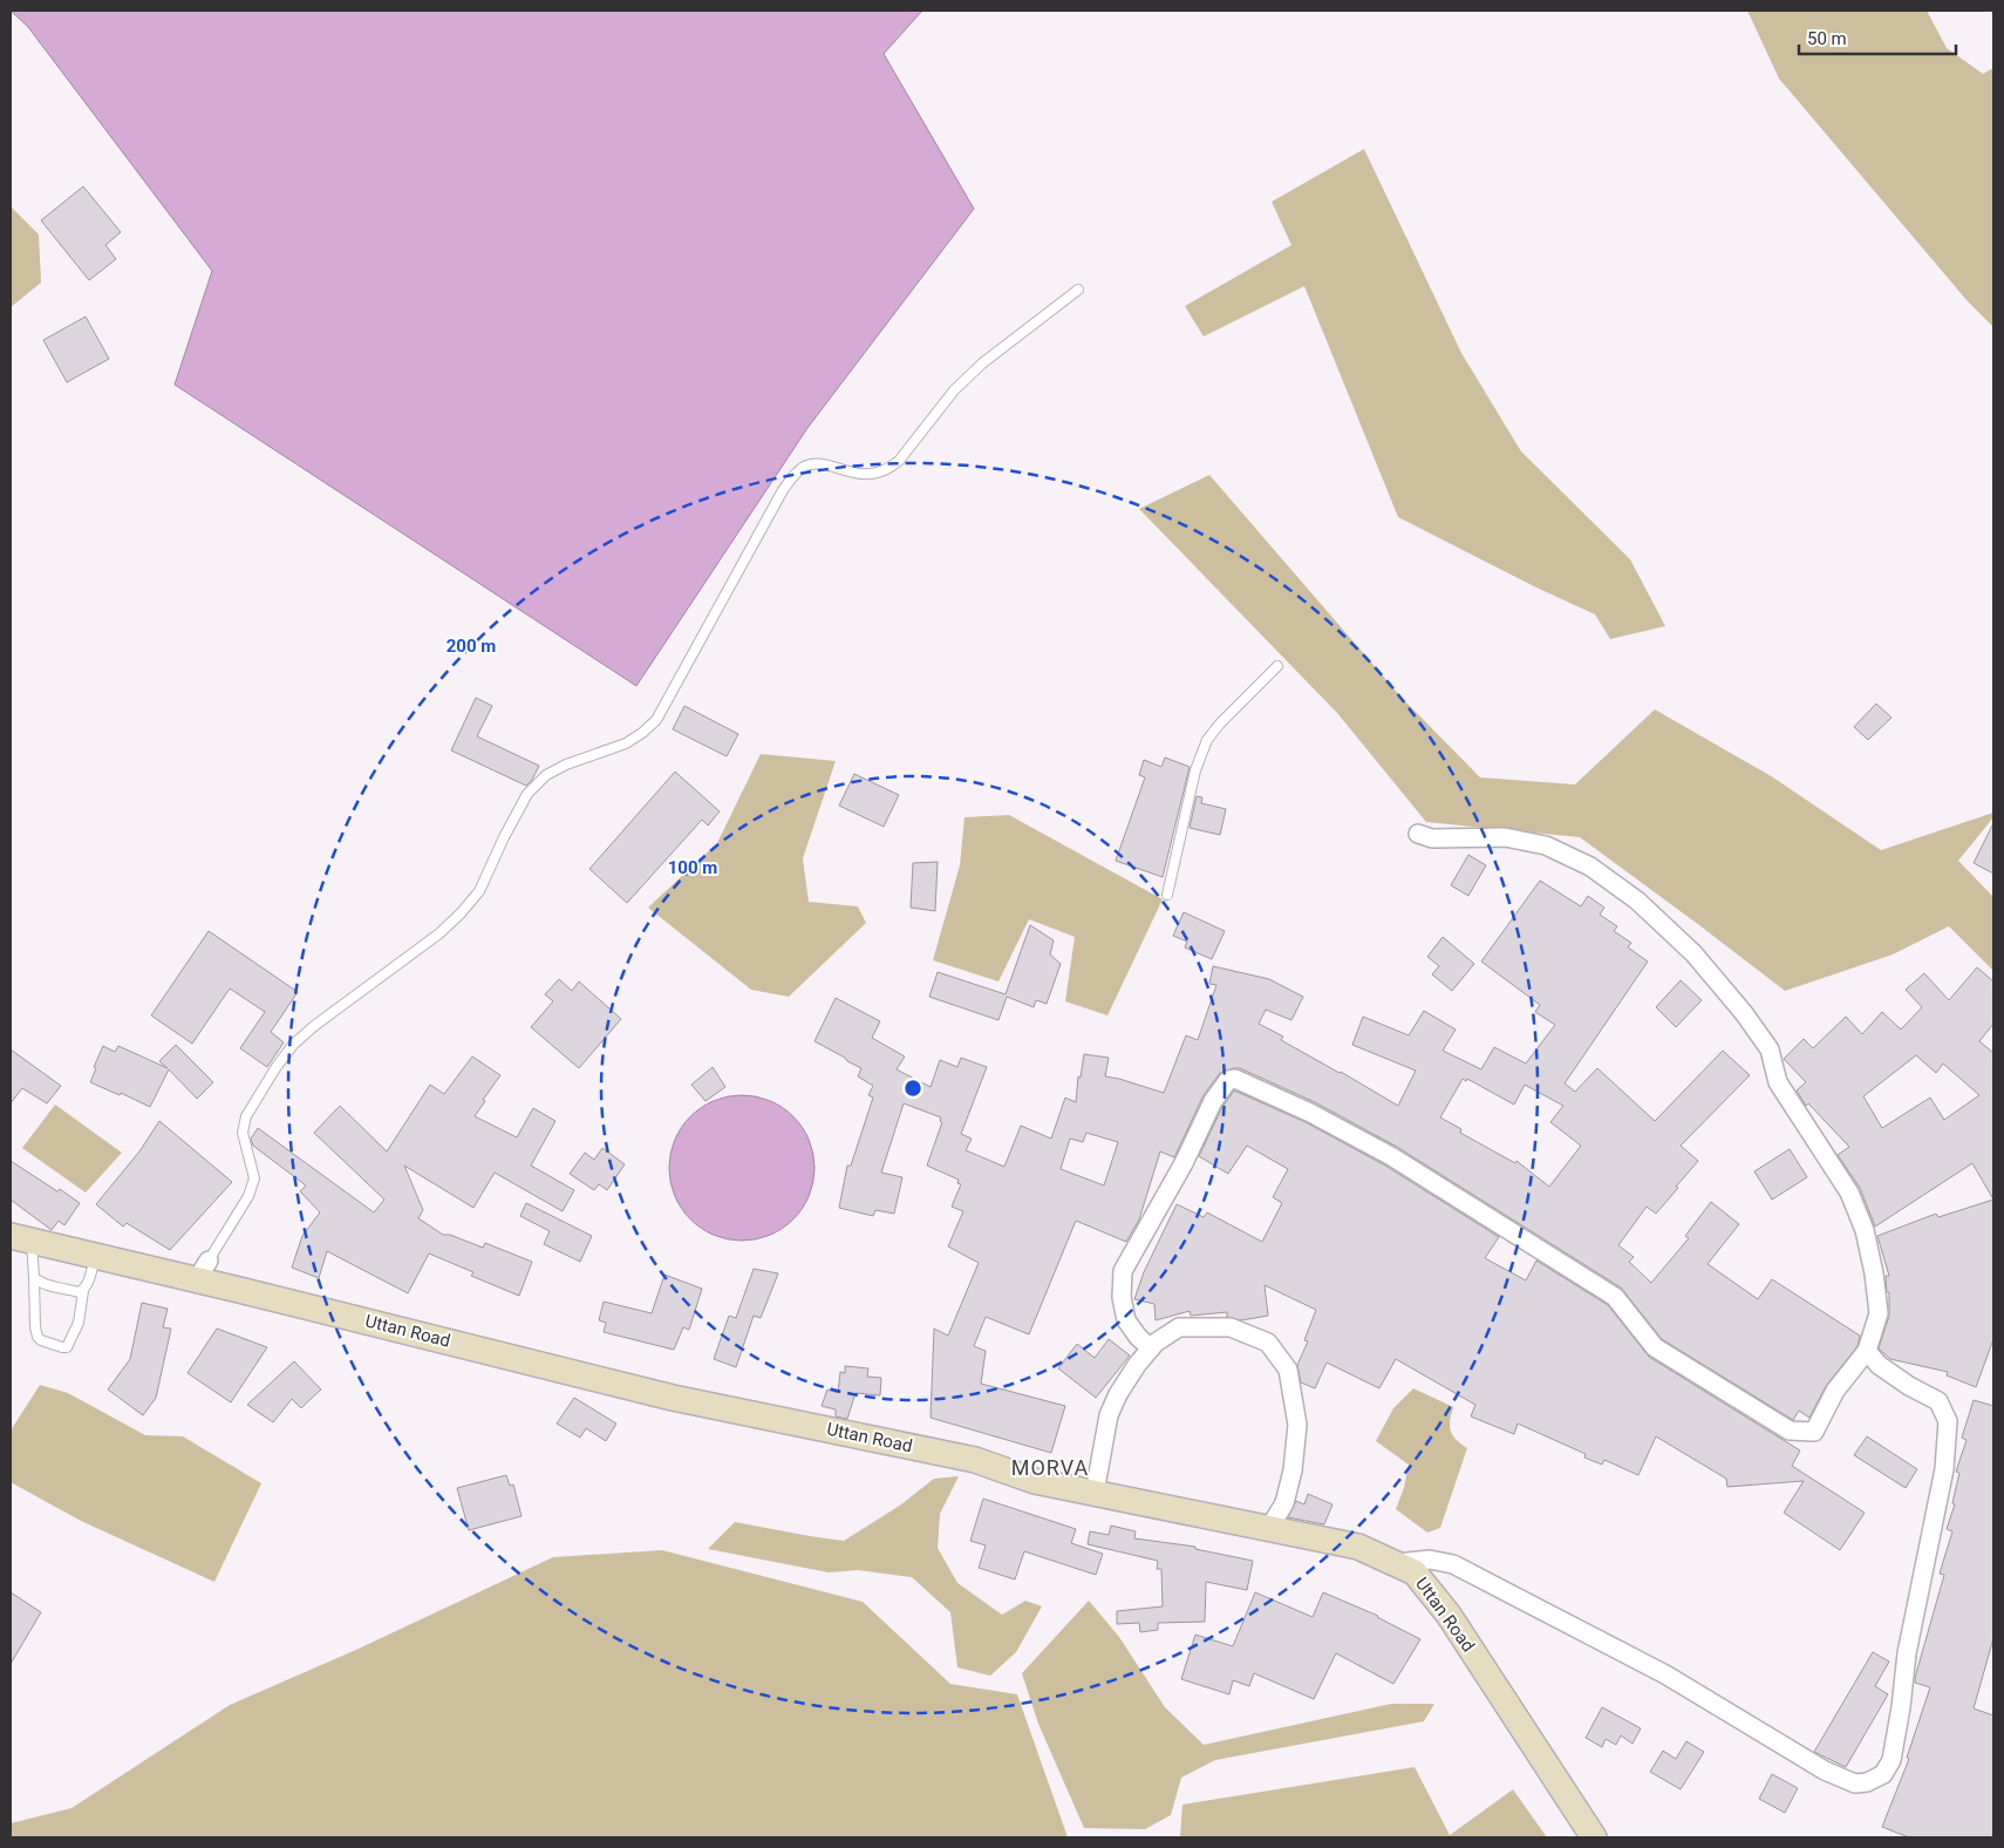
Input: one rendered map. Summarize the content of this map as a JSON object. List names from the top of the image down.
{
  "streets": {
    "main road": ["Uttan Road"]
  },
  "districts": ["MORVA"],
  "scale_bar": "50 m",
  "rings": ["200 m", "100 m"]
}
